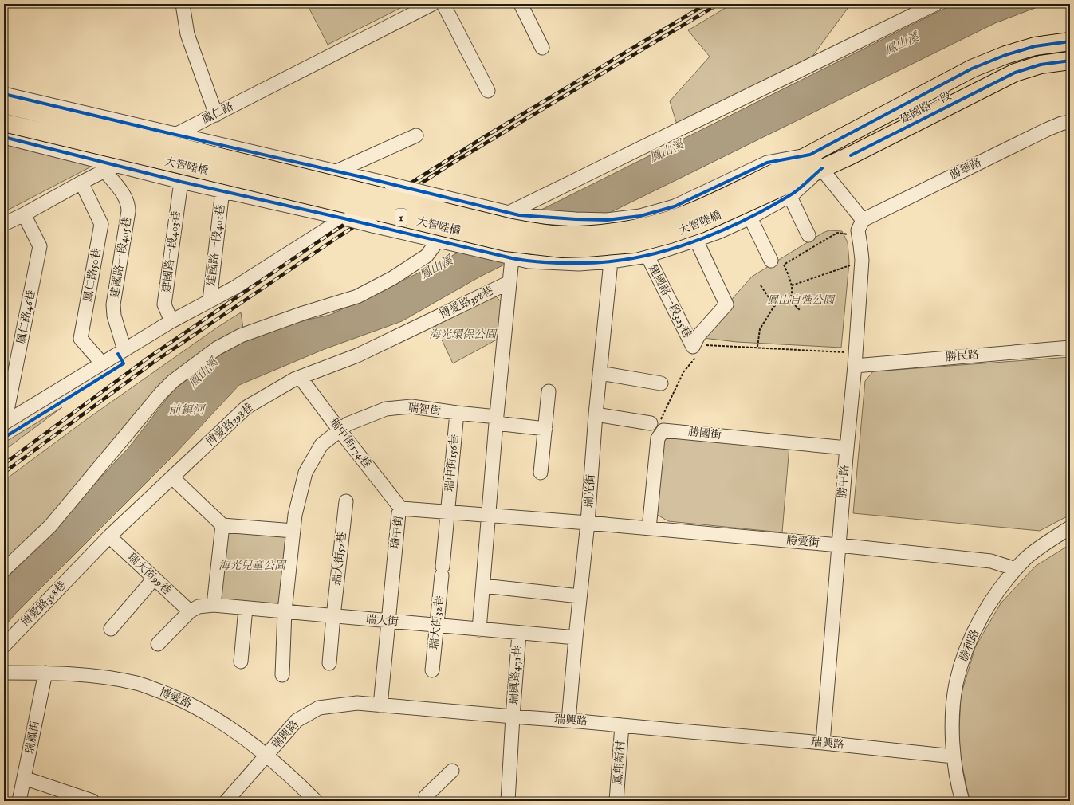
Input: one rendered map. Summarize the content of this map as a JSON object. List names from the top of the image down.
{
  "streets": {
    "main road": ["建國路一段", "大智陸橋", "1"],
    "street": [
      "鳳仁路",
      "勝華路",
      "建國路一段401巷",
      "建國路一段403巷",
      "建國路一段405巷",
      "鳳仁路50巷",
      "建國路一段325巷",
      "博愛路398巷",
      "鳳仁路46巷",
      "勝民路",
      "瑞智街",
      "勝國街",
      "瑞中街174巷",
      "瑞中街156巷",
      "勝中路",
      "瑞光街",
      "瑞中街",
      "勝愛街",
      "瑞大街52巷",
      "瑞大街99巷",
      "瑞大街",
      "瑞大街32巷",
      "勝利路",
      "瑞興路471巷",
      "博愛路",
      "瑞興路",
      "瑞鳳街",
      "鳳翔新村"
    ]
  },
  "crossings": [
    ["建國路一段", "大智陸橋"],
    ["鳳仁路", "建國路一段405巷"],
    ["鳳仁路", "鳳仁路50巷"],
    ["鳳仁路", "鳳仁路46巷"],
    ["勝華路", "勝中路"],
    ["博愛路398巷", "瑞中街174巷"],
    ["博愛路398巷", "瑞大街99巷"],
    ["勝民路", "勝中路"],
    ["瑞智街", "瑞中街174巷"],
    ["瑞智街", "瑞中街156巷"],
    ["瑞智街", "瑞大街"],
    ["勝國街", "勝中路"],
    ["勝國街", "勝愛街"],
    ["瑞中街174巷", "瑞中街"],
    ["瑞中街156巷", "瑞中街"],
    ["瑞中街156巷", "瑞大街32巷"],
    ["勝中路", "勝愛街"],
    ["勝中路", "瑞興路"],
    ["瑞光街", "瑞中街"],
    ["瑞光街", "勝愛街"],
    ["瑞光街", "瑞大街"],
    ["瑞光街", "瑞興路"],
    ["瑞中街", "勝愛街"],
    ["瑞中街", "瑞大街"],
    ["瑞中街", "瑞興路"],
    ["勝愛街", "勝利路"],
    ["瑞大街52巷", "瑞大街"],
    ["瑞大街99巷", "瑞大街"],
    ["瑞大街", "瑞大街32巷"],
    ["瑞大街", "瑞興路471巷"],
    ["勝利路", "瑞興路"],
    ["瑞興路471巷", "瑞興路"],
    ["博愛路", "瑞興路"],
    ["博愛路", "瑞鳳街"],
    ["瑞興路", "鳳翔新村"]
  ],
  "water": ["鳳山溪", "前鎮河"],
  "parks": ["鳳山自強公園", "海光環保公園", "海光兒童公園"]
}
